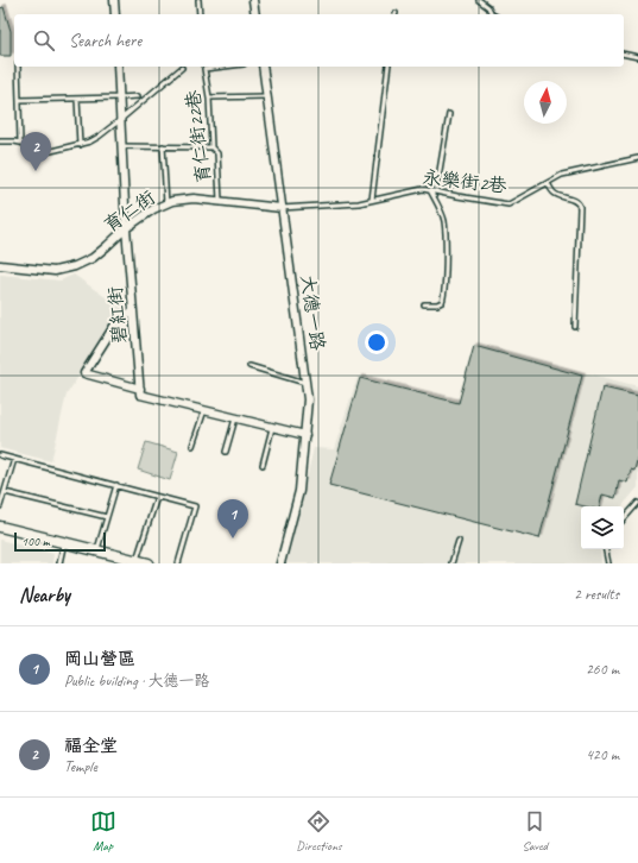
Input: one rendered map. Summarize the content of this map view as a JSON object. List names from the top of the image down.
{
  "streets": {
    "street": ["育仁街", "大德一路", "碧紅街"],
    "lane": ["育仁街22巷", "永樂街2巷"]
  },
  "crossings": [
    ["育仁街22巷", "育仁街"],
    ["永樂街2巷", "育仁街"],
    ["永樂街2巷", "大德一路"],
    ["育仁街", "大德一路"],
    ["育仁街", "碧紅街"]
  ],
  "scale_bar": "100 m",
  "north": "top",
  "page": {
    "search": "Search here",
    "pins": ["2", "1"],
    "scale": "100 m",
    "heading": ["Nearby", "2 results"],
    "list": [
      {
        "mark": "1",
        "name": "岡山營區",
        "note": "Public building · 大德一路",
        "value": "260 m"
      },
      {
        "mark": "2",
        "name": "福全堂",
        "note": "Temple",
        "value": "420 m"
      }
    ],
    "nav": ["Map", "Directions", "Saved"]
  }
}
